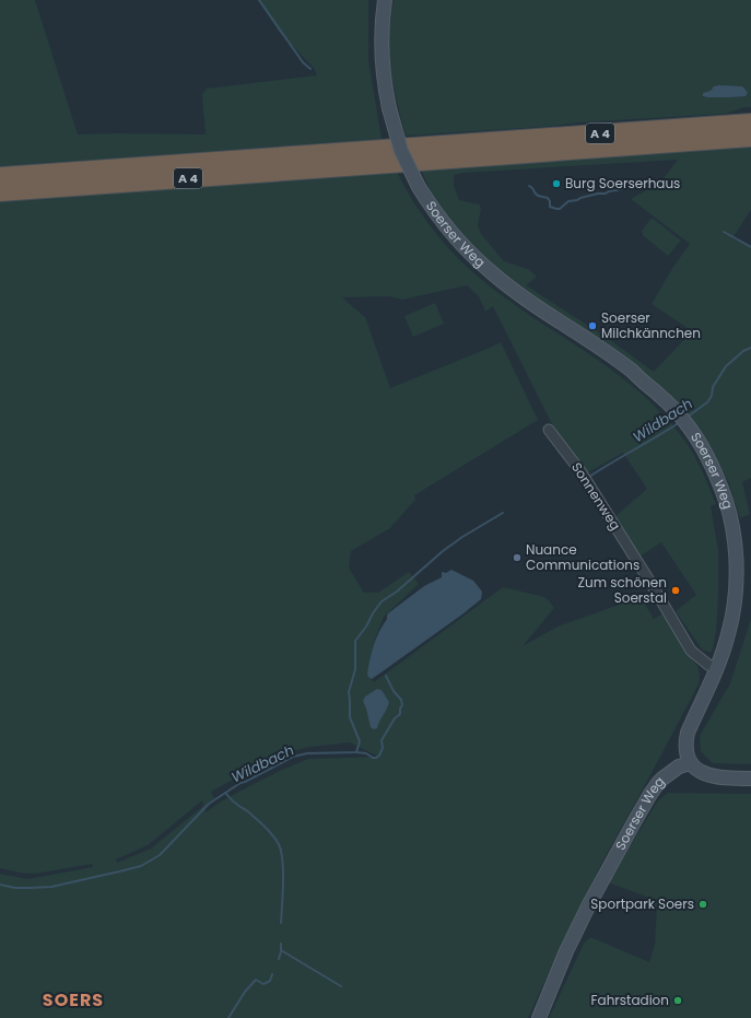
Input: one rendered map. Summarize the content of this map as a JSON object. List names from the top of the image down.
{
  "streets": {
    "highway": ["A 4"],
    "main road": ["Soerser Weg"],
    "street": ["Sonnenweg"]
  },
  "crossings": [
    ["Soerser Weg", "Sonnenweg"]
  ],
  "districts": ["SOERS"],
  "water": ["Wildbach"],
  "places": [
    "Burg Soerserhaus",
    "Soerser Milchkännchen",
    "Nuance Communications",
    "Zum schönen Soerstal",
    "Sportpark Soers",
    "Fahrstadion"
  ]
}
